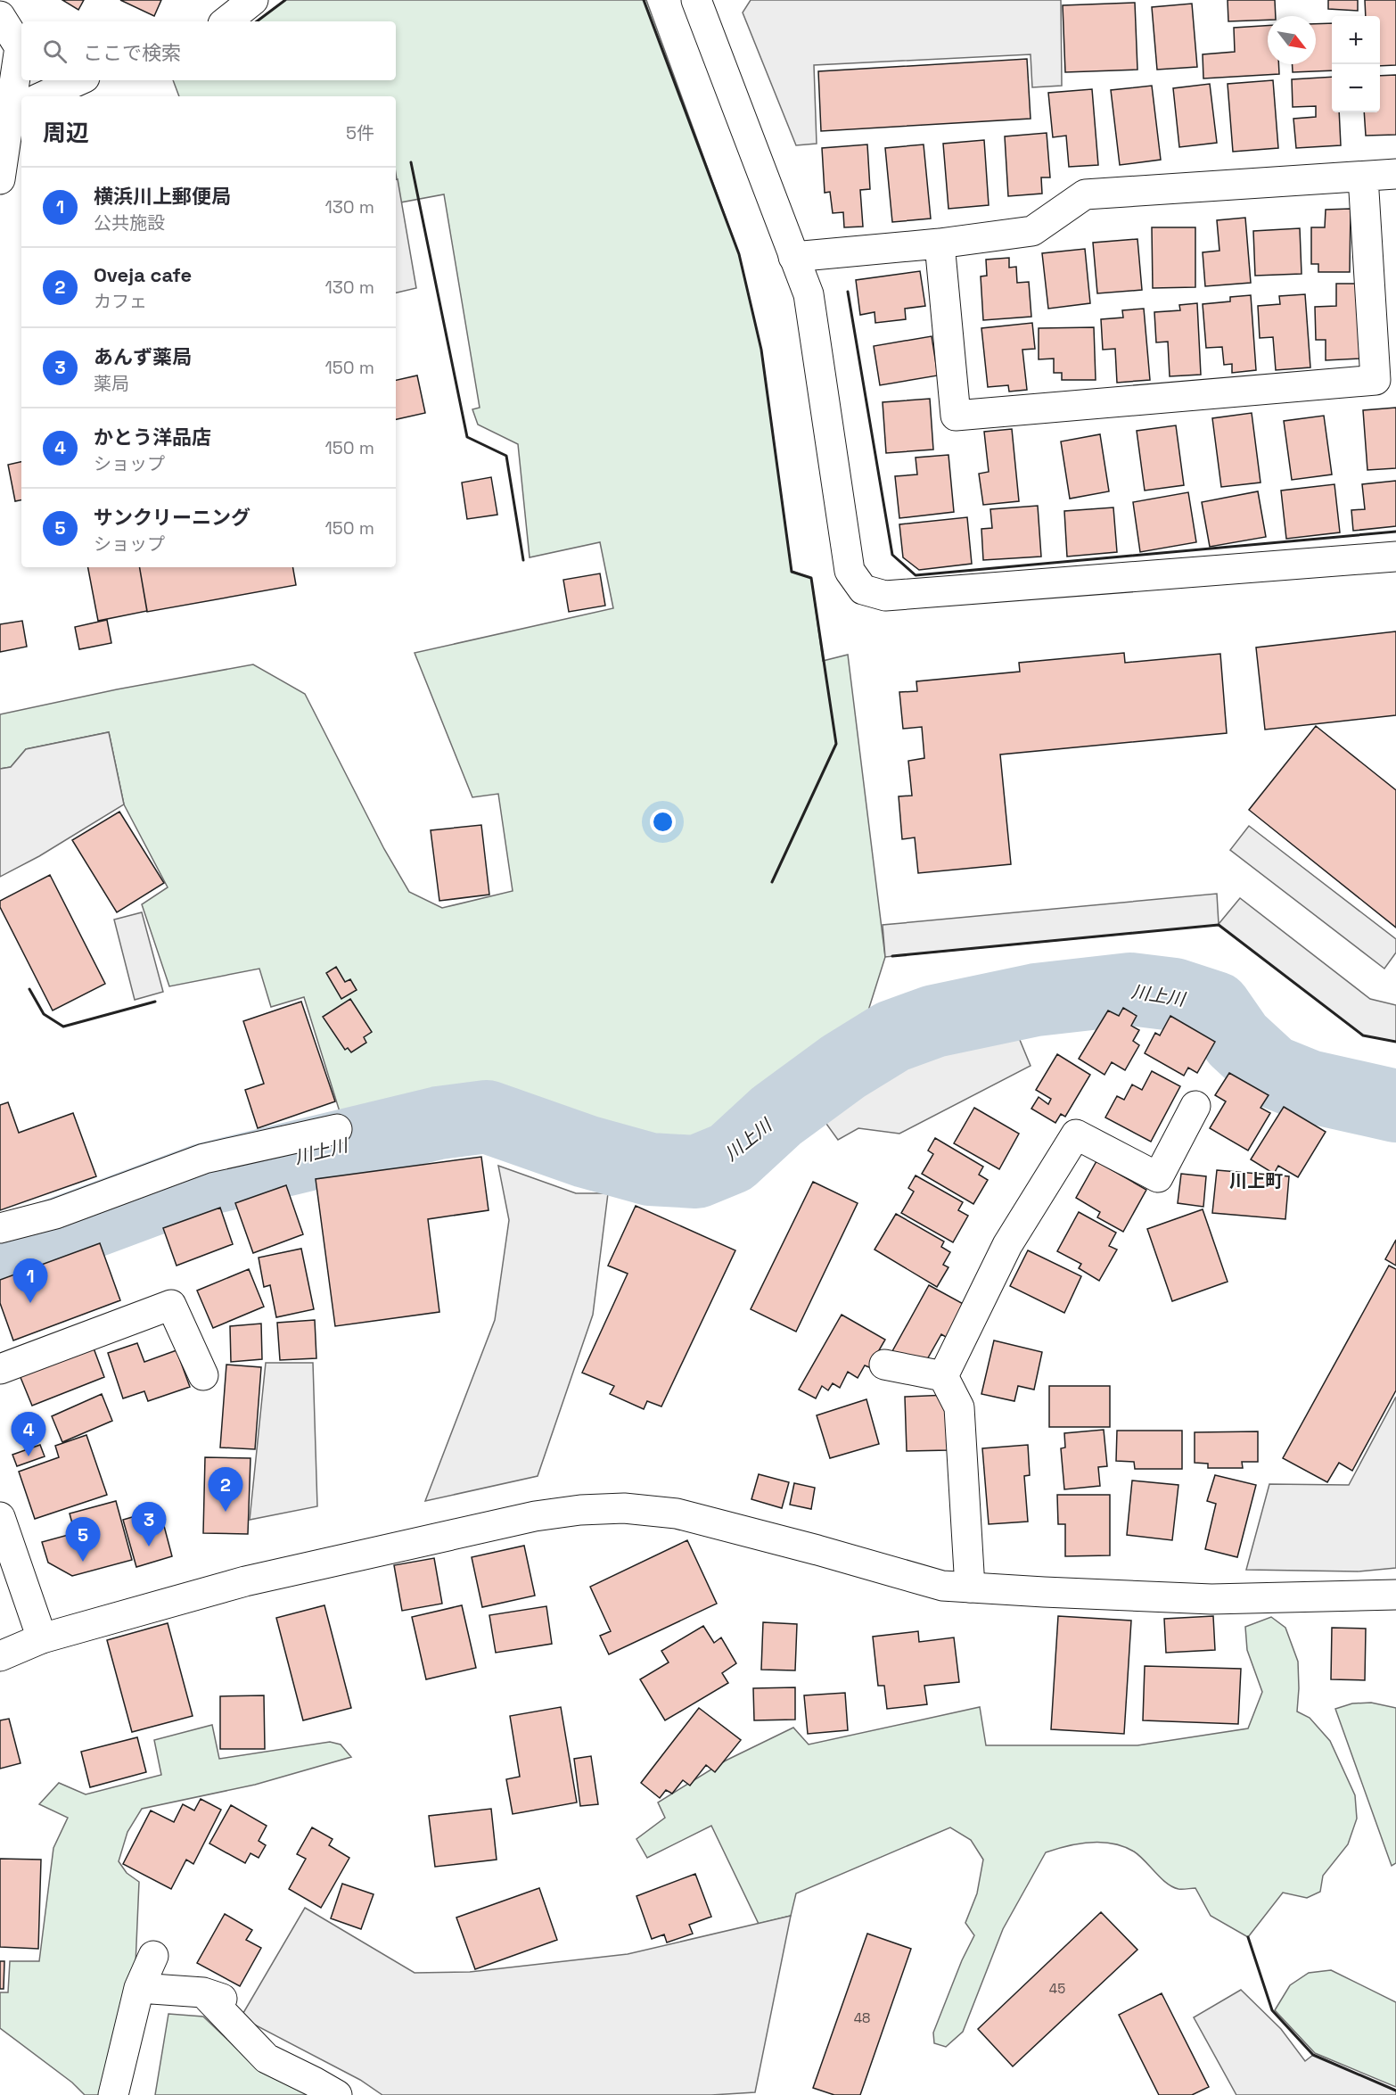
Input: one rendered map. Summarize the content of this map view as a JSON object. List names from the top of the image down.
{
  "districts": ["川上町"],
  "water": ["川上川"],
  "house_numbers": ["45", "48"],
  "north": "bottom right",
  "page": {
    "map_buttons": ["+", "−"],
    "search": "ここで検索",
    "heading": ["周辺", "5件"],
    "list": [
      {
        "mark": "1",
        "name": "横浜川上郵便局",
        "note": "公共施設",
        "value": "130 m"
      },
      {
        "mark": "2",
        "name": "Oveja cafe",
        "note": "カフェ",
        "value": "130 m"
      },
      {
        "mark": "3",
        "name": "あんず薬局",
        "note": "薬局",
        "value": "150 m"
      },
      {
        "mark": "4",
        "name": "かとう洋品店",
        "note": "ショップ",
        "value": "150 m"
      },
      {
        "mark": "5",
        "name": "サンクリーニング",
        "note": "ショップ",
        "value": "150 m"
      }
    ],
    "pins": [
      "1",
      "4",
      "2",
      "3",
      "5"
    ]
  }
}
